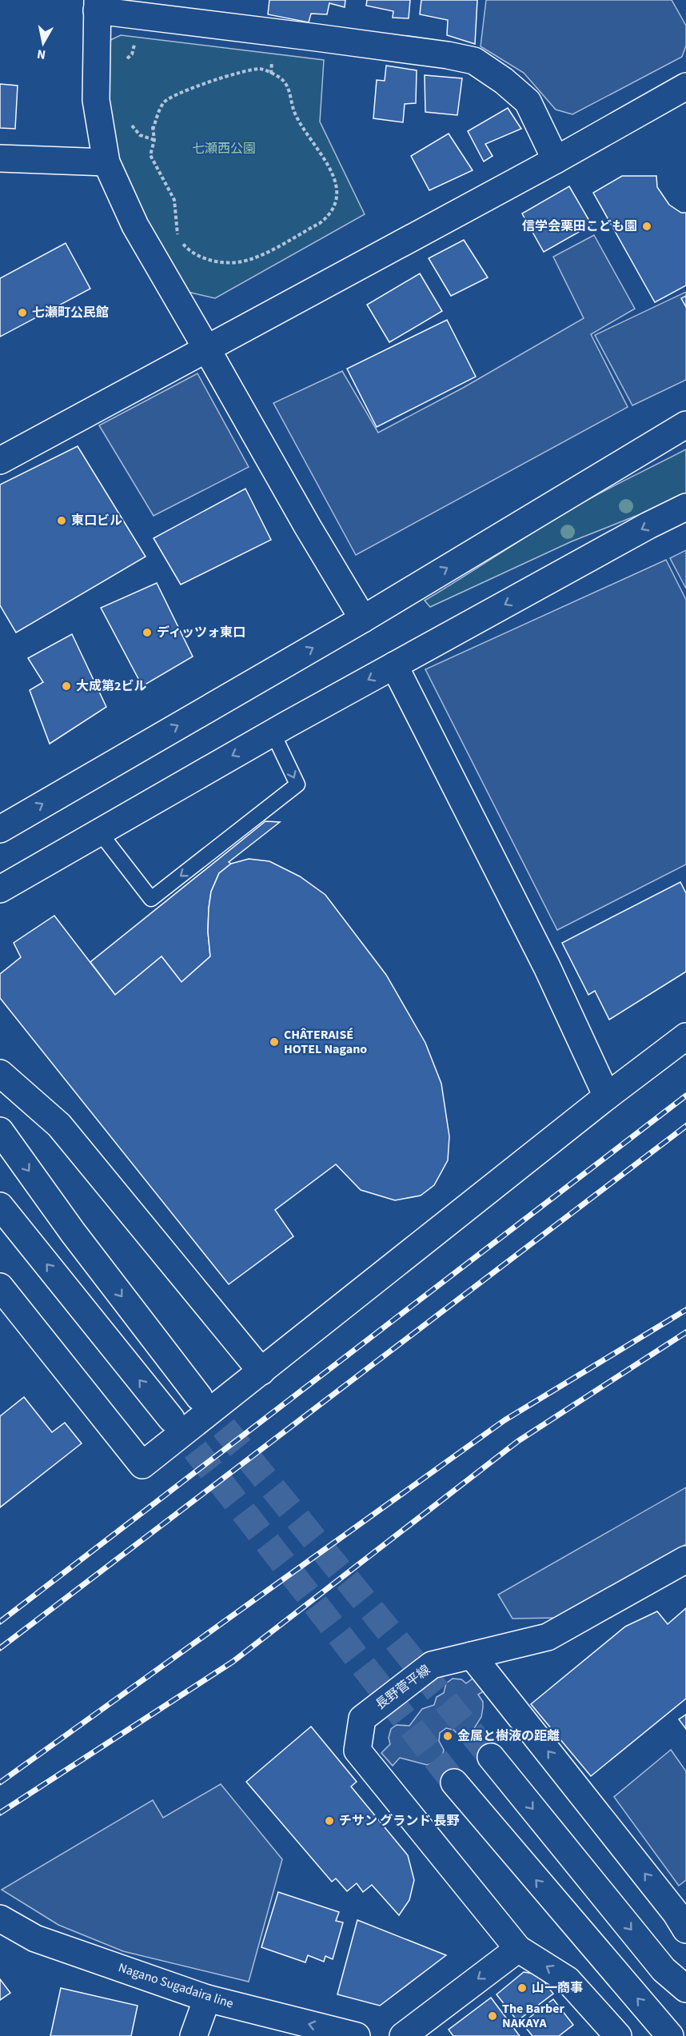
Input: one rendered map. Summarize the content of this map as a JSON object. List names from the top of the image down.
{
  "streets": {
    "street": ["長野菅平線", "Nagano Sugadaira line"]
  },
  "one_way": ["Nagano Sugadaira line"],
  "parks": ["七瀬西公園"],
  "places": [
    "信学会栗田こども園",
    "七瀬町公民館",
    "東口ビル",
    "ディッツォ東口",
    "大成第2ビル",
    "CHÂTERAISÉ HOTEL Nagano",
    "金属と樹液の距離",
    "チサン グランド 長野",
    "山一商事",
    "The Barber NAKAYA"
  ],
  "north": "bottom"
}
